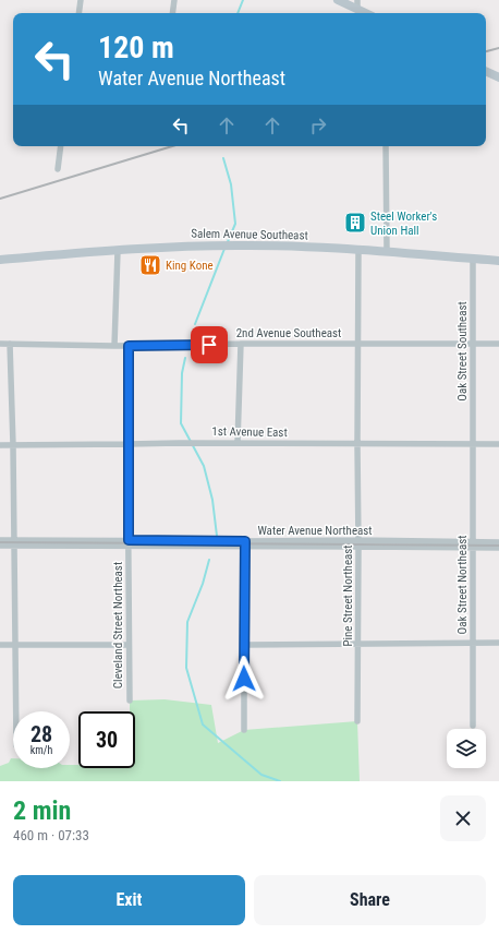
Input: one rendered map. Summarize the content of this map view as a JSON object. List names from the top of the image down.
{
  "streets": {
    "main road": ["Salem Avenue Southeast"],
    "street": [
      "2nd Avenue Southeast",
      "Oak Street Southeast",
      "1st Avenue East",
      "Water Avenue Northeast",
      "Oak Street Northeast",
      "Pine Street Northeast",
      "Cleveland Street Northeast"
    ]
  },
  "crossings": [
    ["Salem Avenue Southeast", "Oak Street Southeast"],
    ["Salem Avenue Southeast", "Pine Street Northeast"],
    ["2nd Avenue Southeast", "Oak Street Southeast"],
    ["2nd Avenue Southeast", "Pine Street Northeast"],
    ["2nd Avenue Southeast", "Cleveland Street Northeast"],
    ["Oak Street Southeast", "1st Avenue East"],
    ["Oak Street Southeast", "Oak Street Northeast"],
    ["1st Avenue East", "Oak Street Northeast"],
    ["1st Avenue East", "Pine Street Northeast"],
    ["1st Avenue East", "Cleveland Street Northeast"],
    ["Water Avenue Northeast", "Oak Street Northeast"],
    ["Water Avenue Northeast", "Pine Street Northeast"],
    ["Water Avenue Northeast", "Cleveland Street Northeast"]
  ],
  "places": {
    "building": ["Steel Worker's Union Hall"],
    "restaurant": ["King Kone"]
  },
  "page": {
    "turn": ["120 m", "Water Avenue Northeast"],
    "speed": "28 km/h",
    "limit": "30",
    "heading": ["2 min", "460 m · 07:33"],
    "buttons": ["Exit", "Share"]
  }
}
